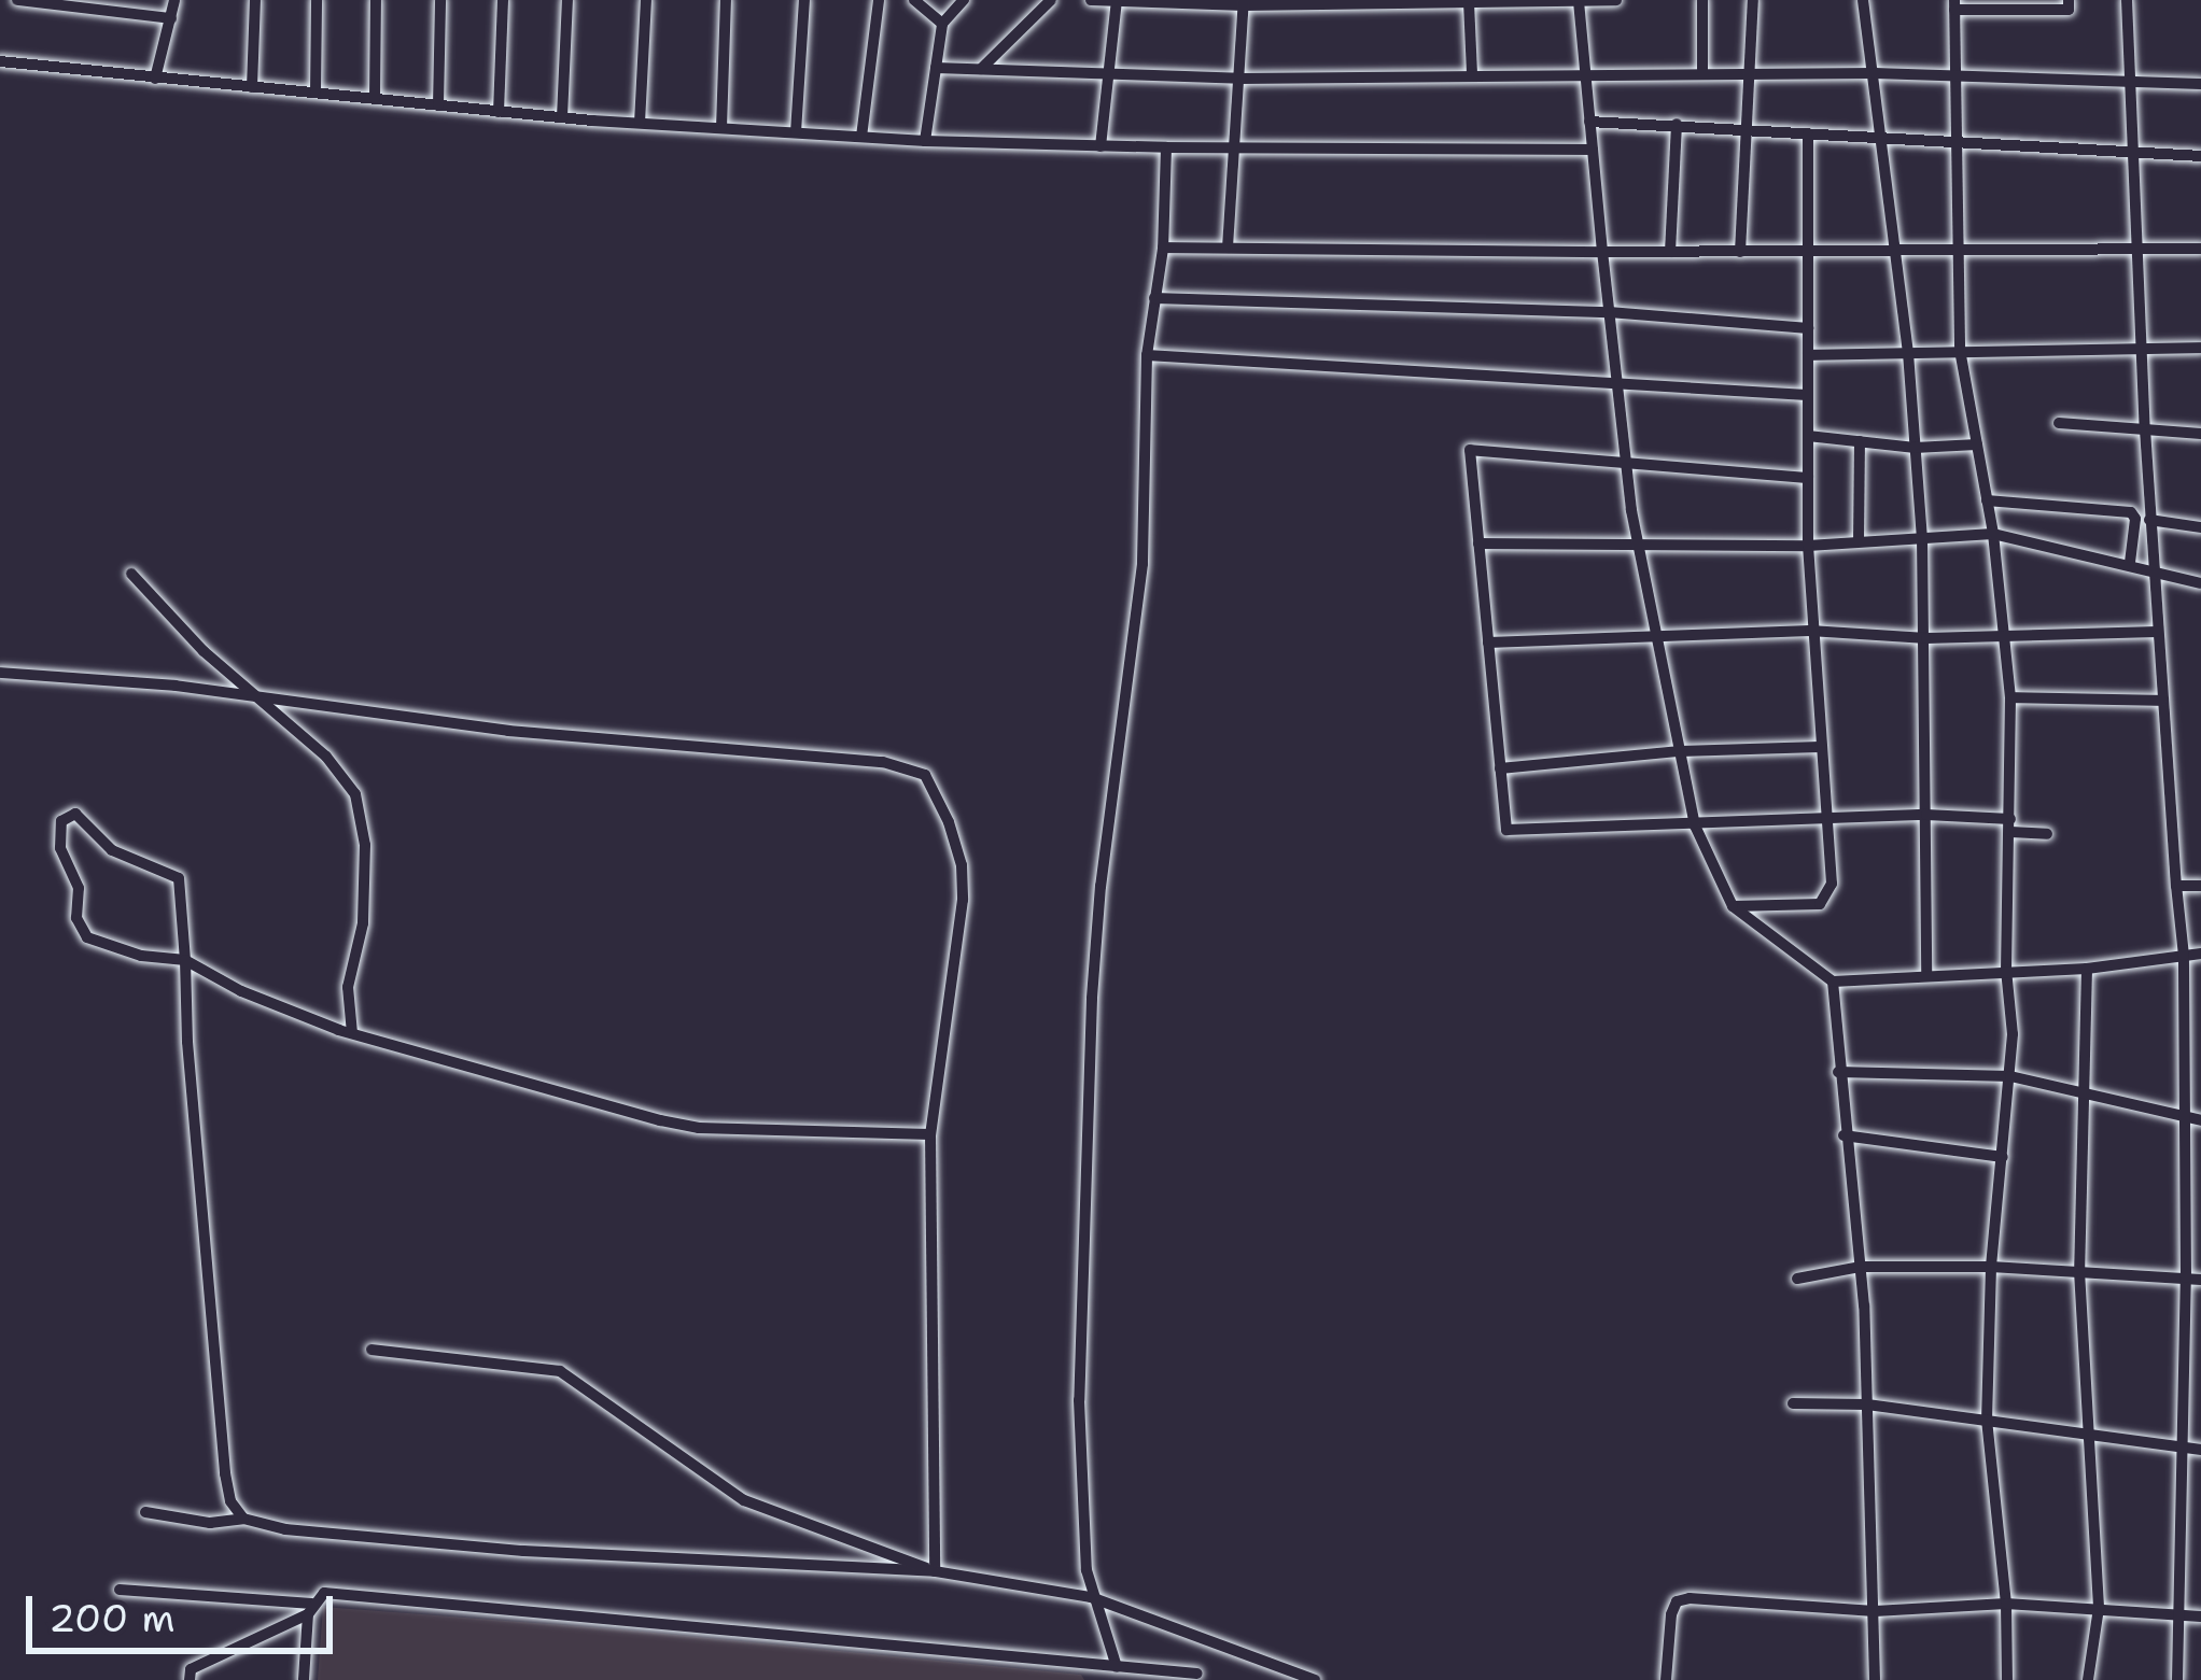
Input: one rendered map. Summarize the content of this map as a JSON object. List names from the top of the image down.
{
  "scale_bar": "200 m"
}
